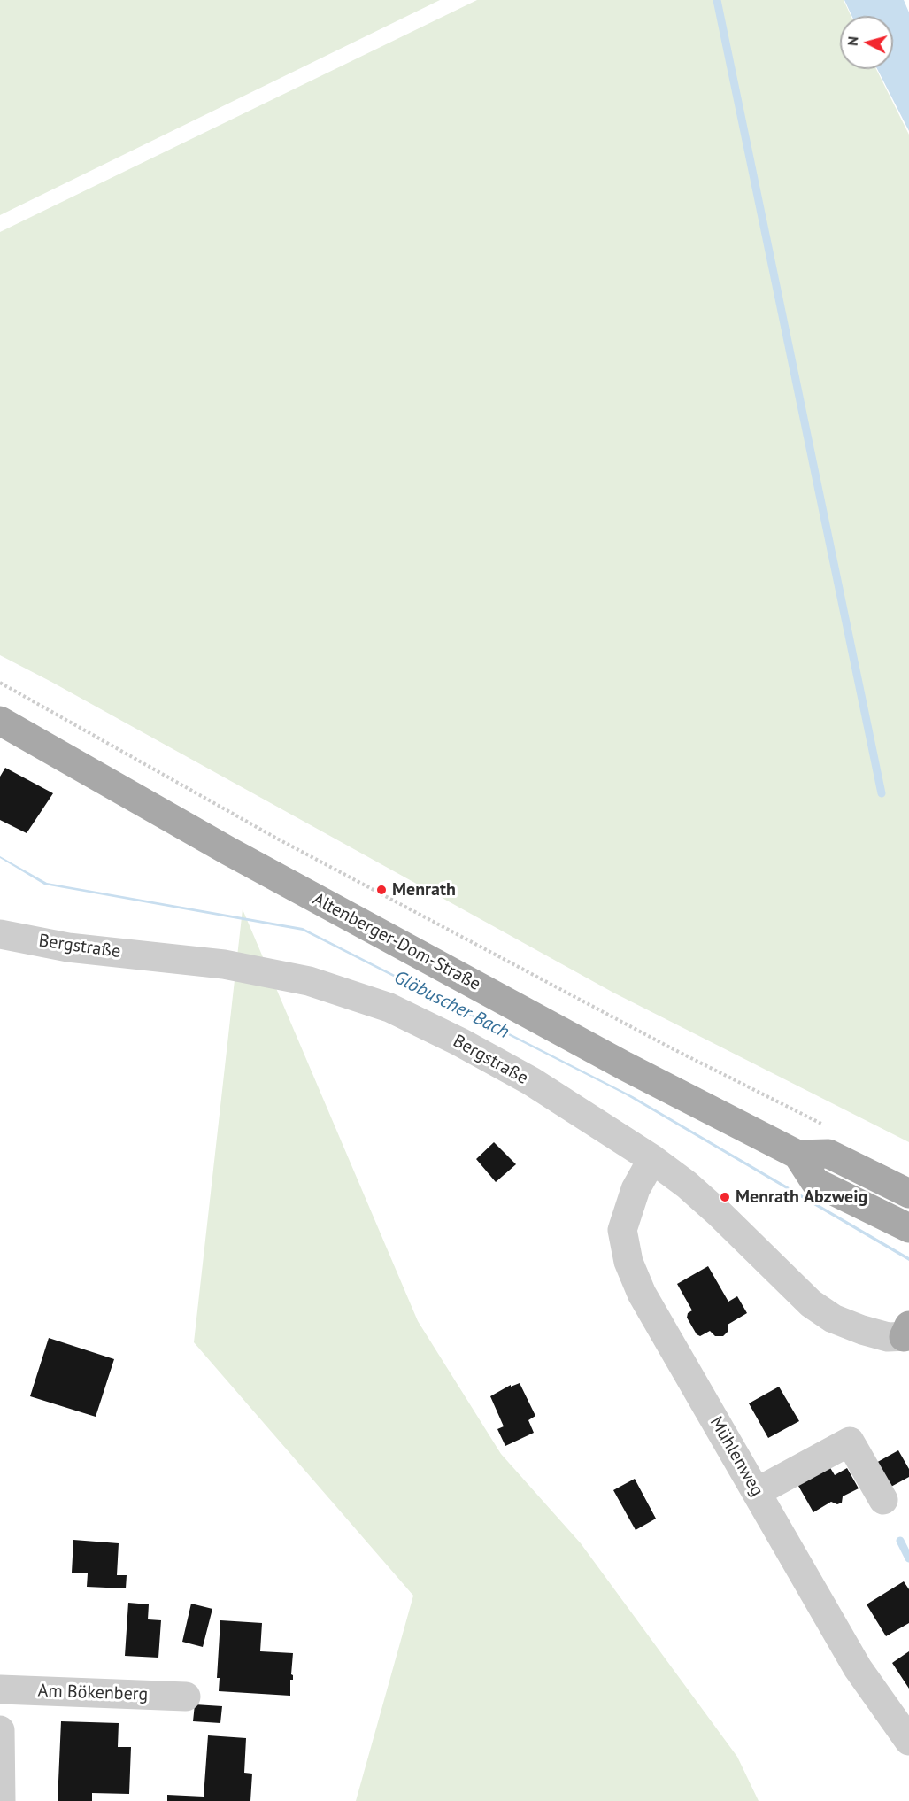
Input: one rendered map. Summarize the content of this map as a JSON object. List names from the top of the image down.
{
  "streets": {
    "main road": ["Altenberger-Dom-Straße"],
    "street": ["Bergstraße", "Mühlenweg", "Am Bökenberg"]
  },
  "crossings": [
    ["Bergstraße", "Mühlenweg"]
  ],
  "water": ["Glöbuscher Bach"],
  "places": ["Menrath", "Menrath Abzweig"],
  "north": "left"
}
